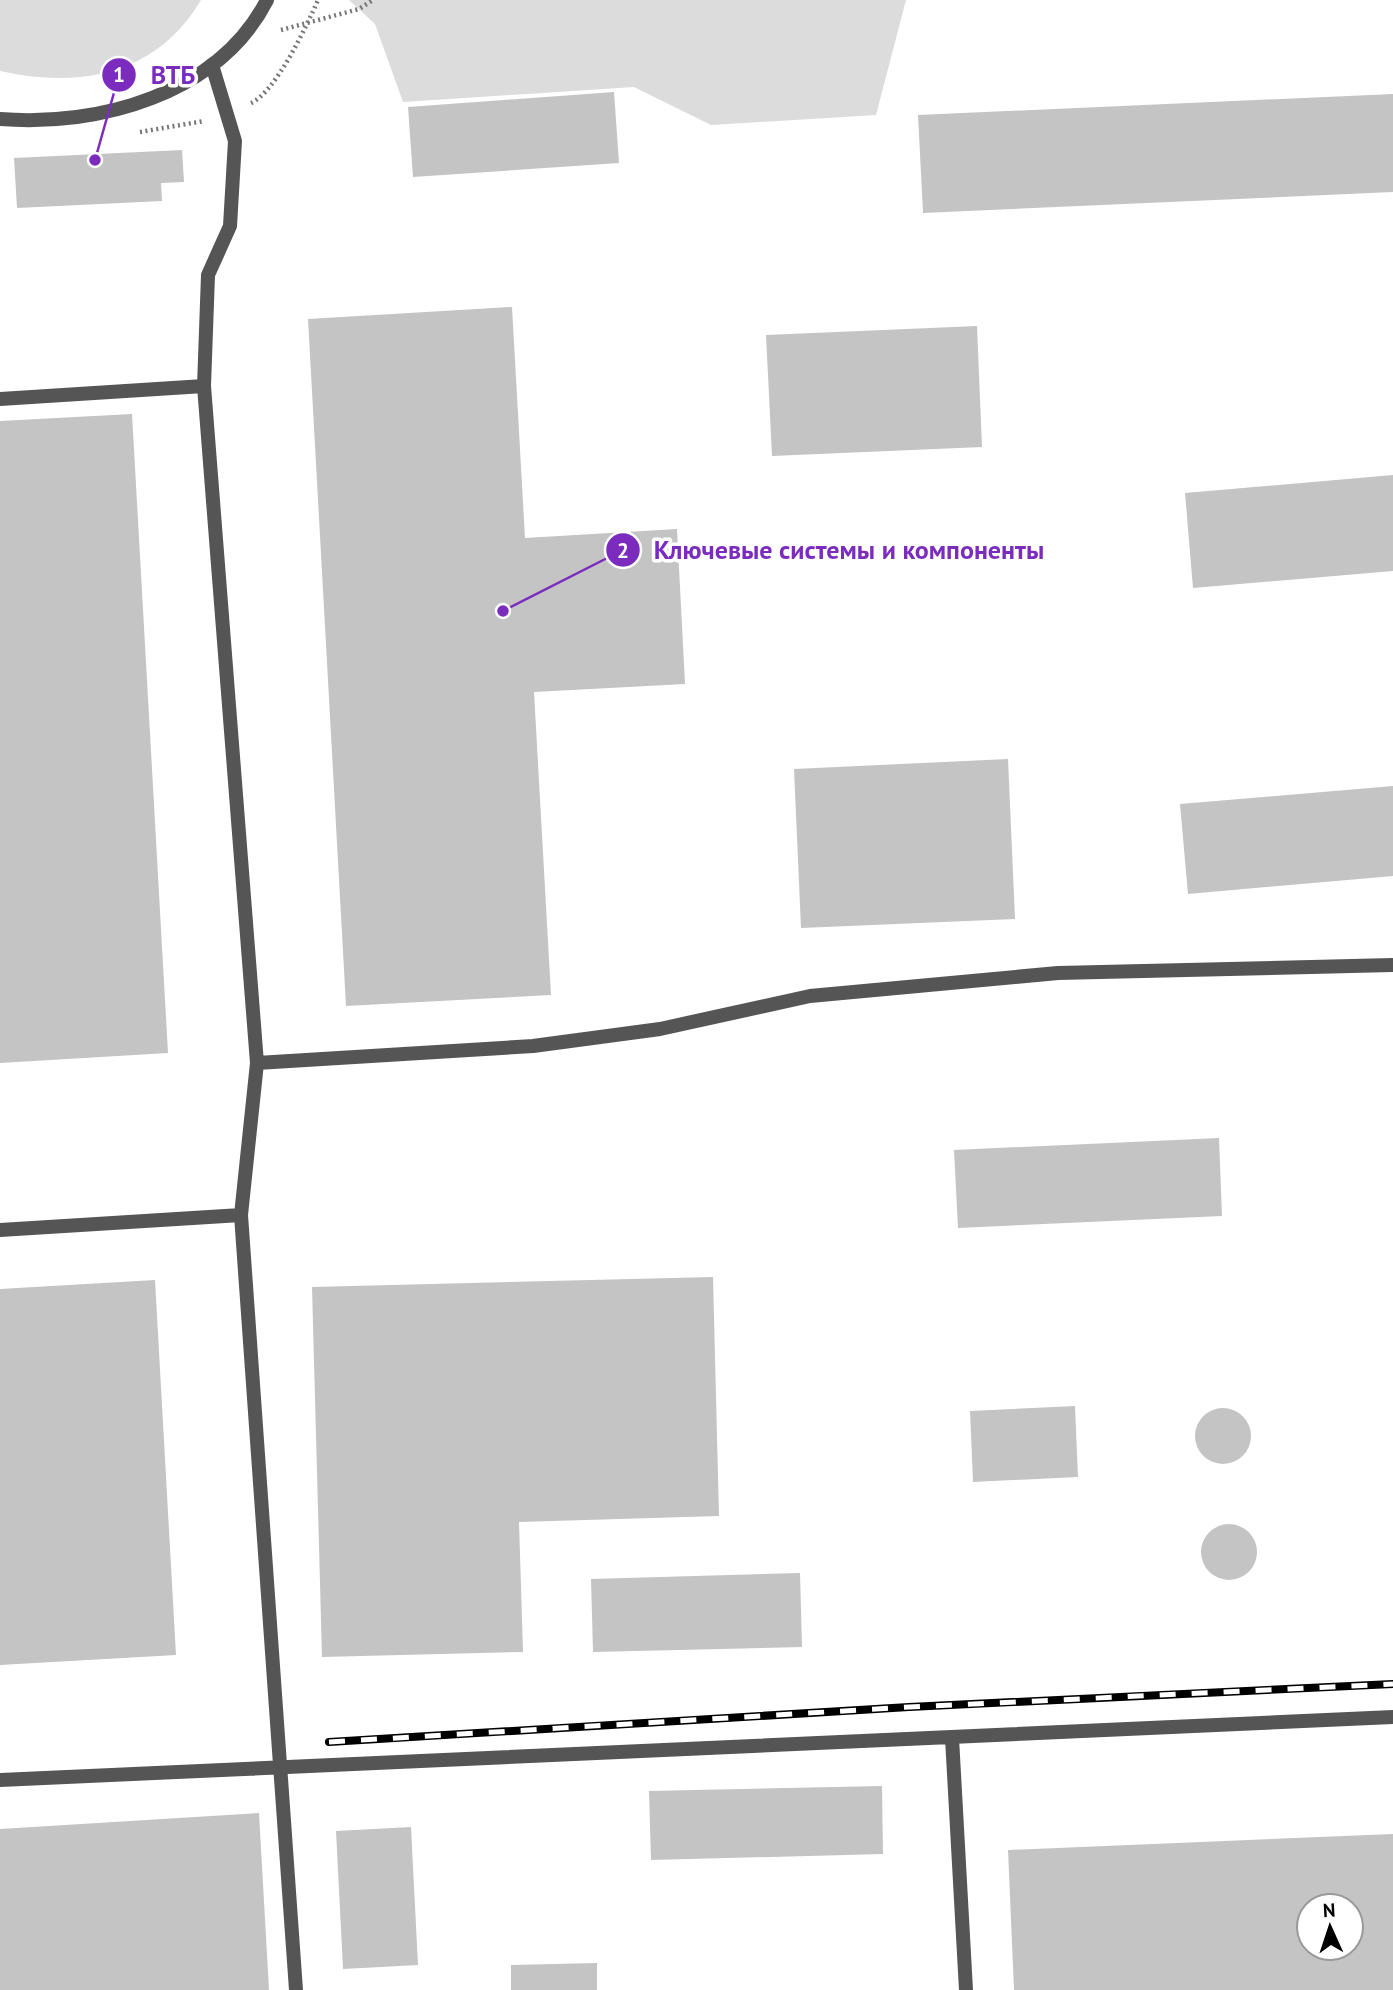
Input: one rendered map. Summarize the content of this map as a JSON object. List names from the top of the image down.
{
  "places": ["ВТБ", "Ключевые системы и компоненты"],
  "north": "top"
}
